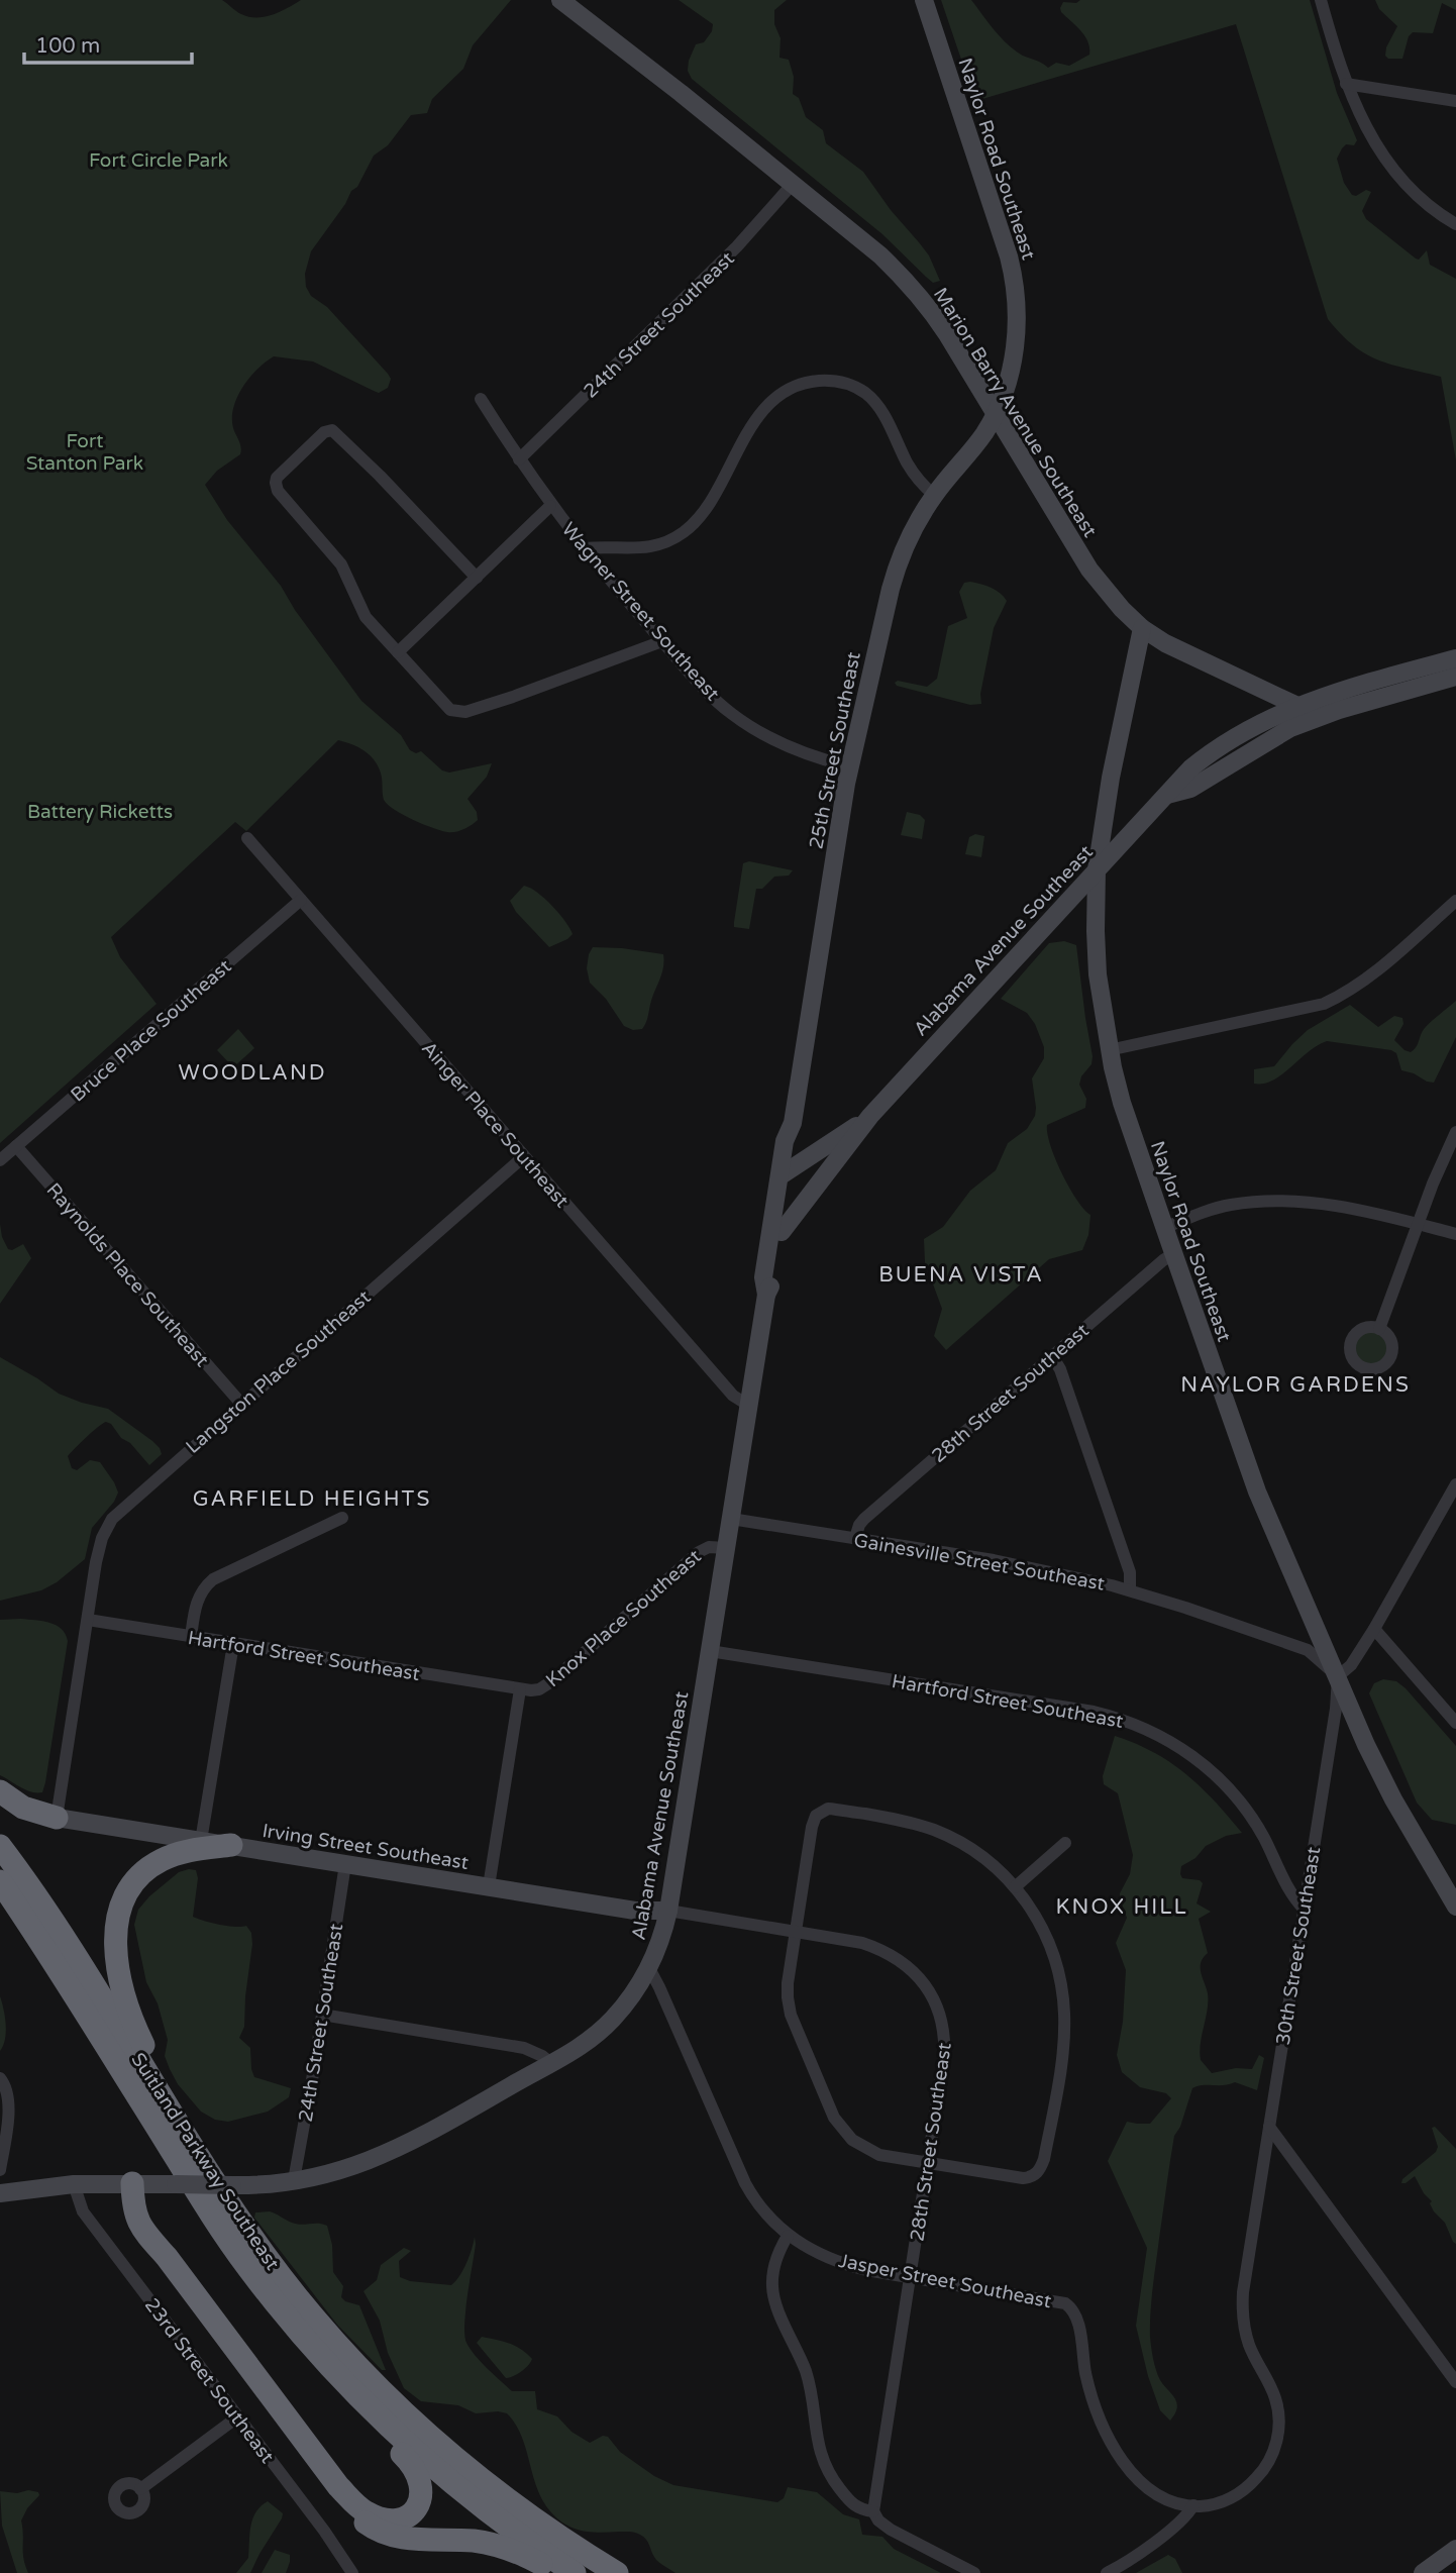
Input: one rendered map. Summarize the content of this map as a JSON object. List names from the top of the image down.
{
  "streets": {
    "highway": ["Suitland Parkway Southeast"],
    "main road": [
      "Naylor Road Southeast",
      "Marion Barry Avenue Southeast",
      "25th Street Southeast",
      "Alabama Avenue Southeast",
      "Irving Street Southeast"
    ],
    "street": [
      "24th Street Southeast",
      "Wagner Street Southeast",
      "Bruce Place Southeast",
      "Ainger Place Southeast",
      "Raynolds Place Southeast",
      "Langston Place Southeast",
      "28th Street Southeast",
      "Gainesville Street Southeast",
      "Knox Place Southeast",
      "Hartford Street Southeast",
      "30th Street Southeast",
      "Jasper Street Southeast",
      "23rd Street Southeast"
    ]
  },
  "crossings": [
    ["Naylor Road Southeast", "Marion Barry Avenue Southeast"],
    ["Naylor Road Southeast", "25th Street Southeast"],
    ["Naylor Road Southeast", "Alabama Avenue Southeast"],
    ["Naylor Road Southeast", "28th Street Southeast"],
    ["Naylor Road Southeast", "Gainesville Street Southeast"],
    ["Naylor Road Southeast", "30th Street Southeast"],
    ["24th Street Southeast", "Marion Barry Avenue Southeast"],
    ["24th Street Southeast", "Wagner Street Southeast"],
    ["24th Street Southeast", "Alabama Avenue Southeast"],
    ["24th Street Southeast", "Irving Street Southeast"],
    ["Marion Barry Avenue Southeast", "25th Street Southeast"],
    ["Marion Barry Avenue Southeast", "Alabama Avenue Southeast"],
    ["Wagner Street Southeast", "25th Street Southeast"],
    ["25th Street Southeast", "Alabama Avenue Southeast"],
    ["Alabama Avenue Southeast", "Ainger Place Southeast"],
    ["Alabama Avenue Southeast", "Gainesville Street Southeast"],
    ["Alabama Avenue Southeast", "Knox Place Southeast"],
    ["Alabama Avenue Southeast", "Hartford Street Southeast"],
    ["Alabama Avenue Southeast", "Irving Street Southeast"],
    ["Alabama Avenue Southeast", "Jasper Street Southeast"],
    ["Alabama Avenue Southeast", "23rd Street Southeast"],
    ["Bruce Place Southeast", "Ainger Place Southeast"],
    ["Bruce Place Southeast", "Raynolds Place Southeast"],
    ["Ainger Place Southeast", "Langston Place Southeast"],
    ["Raynolds Place Southeast", "Langston Place Southeast"],
    ["Langston Place Southeast", "Hartford Street Southeast"],
    ["Langston Place Southeast", "Irving Street Southeast"],
    ["28th Street Southeast", "Gainesville Street Southeast"],
    ["28th Street Southeast", "Jasper Street Southeast"],
    ["Gainesville Street Southeast", "30th Street Southeast"],
    ["Knox Place Southeast", "Hartford Street Southeast"],
    ["Hartford Street Southeast", "30th Street Southeast"],
    ["30th Street Southeast", "Jasper Street Southeast"]
  ],
  "districts": [
    "WOODLAND",
    "BUENA VISTA",
    "NAYLOR GARDENS",
    "GARFIELD HEIGHTS",
    "KNOX HILL"
  ],
  "parks": ["Fort Circle Park", "Fort Stanton Park", "Battery Ricketts"],
  "scale_bar": "100 m"
}
